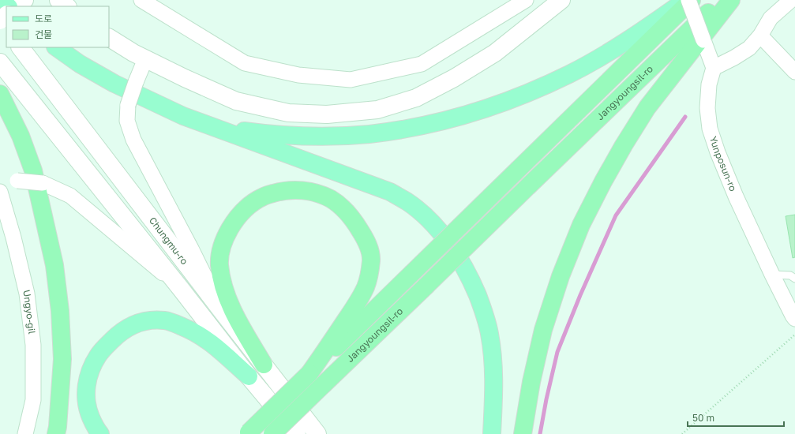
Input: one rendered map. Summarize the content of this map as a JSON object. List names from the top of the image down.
{
  "streets": {
    "highway": ["Jangyoungsil-ro"],
    "street": ["Yunposun-ro", "Chungmu-ro", "Ungyo-gil"]
  },
  "legend": ["도로", "건물"],
  "scale_bar": "50 m"
}
